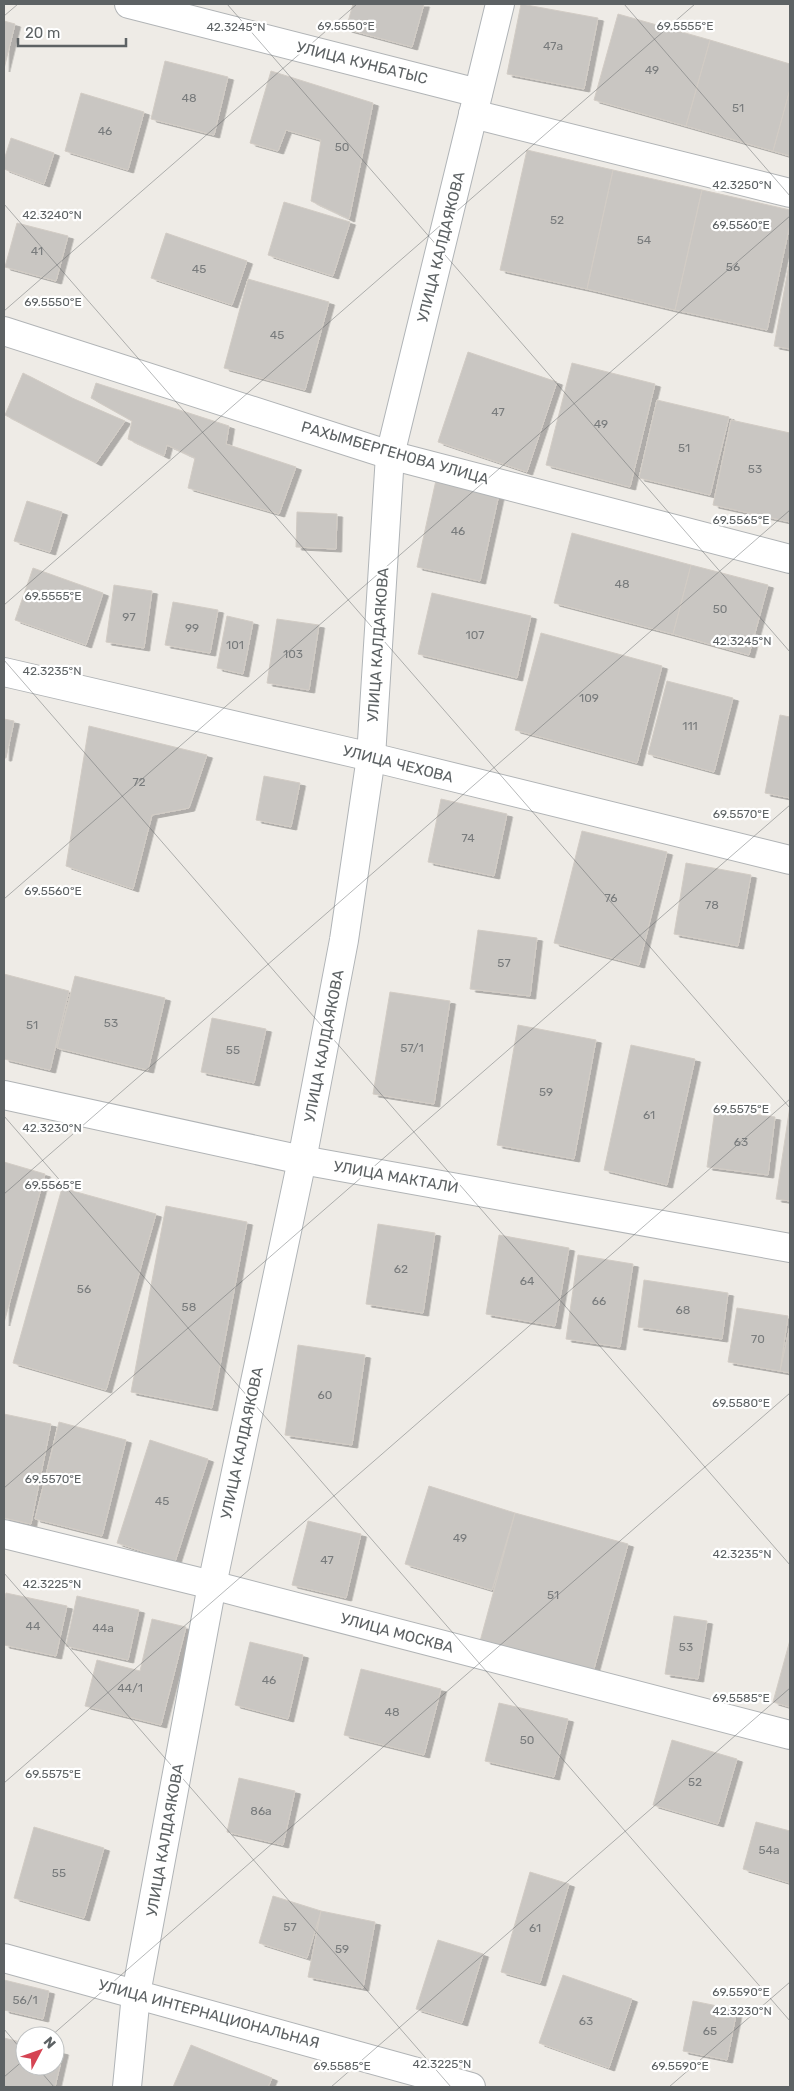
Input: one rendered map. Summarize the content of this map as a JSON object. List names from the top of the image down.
{
  "streets": {
    "street": [
      "УЛИЦА КУНБАТЫС",
      "УЛИЦА КАЛДАЯКОВА",
      "РАХЫМБЕРГЕНОВА УЛИЦА",
      "УЛИЦА ЧЕХОВА",
      "УЛИЦА МАКТАЛИ",
      "УЛИЦА МОСКВА",
      "УЛИЦА ИНТЕРНАЦИОНАЛЬНАЯ"
    ]
  },
  "crossings": [
    ["УЛИЦА КУНБАТЫС", "УЛИЦА КАЛДАЯКОВА"],
    ["УЛИЦА КАЛДАЯКОВА", "РАХЫМБЕРГЕНОВА УЛИЦА"],
    ["УЛИЦА КАЛДАЯКОВА", "УЛИЦА ЧЕХОВА"],
    ["УЛИЦА КАЛДАЯКОВА", "УЛИЦА МАКТАЛИ"],
    ["УЛИЦА КАЛДАЯКОВА", "УЛИЦА МОСКВА"],
    ["УЛИЦА КАЛДАЯКОВА", "УЛИЦА ИНТЕРНАЦИОНАЛЬНАЯ"]
  ],
  "house_numbers": [
    "47а",
    "49",
    "48",
    "51",
    "46",
    "50",
    "52",
    "54",
    "41",
    "56",
    "45",
    "45",
    "47",
    "49",
    "51",
    "53",
    "46",
    "48",
    "50",
    "97",
    "99",
    "107",
    "101",
    "103",
    "109",
    "111",
    "72",
    "74",
    "76",
    "78",
    "57",
    "53",
    "51",
    "57/1",
    "55",
    "59",
    "61",
    "63",
    "62",
    "64",
    "56",
    "66",
    "58",
    "68",
    "70",
    "60",
    "45",
    "49",
    "47",
    "51",
    "44",
    "44а",
    "53",
    "46",
    "44/1",
    "48",
    "50",
    "52",
    "86а",
    "54а",
    "55",
    "57",
    "61",
    "59",
    "56/1",
    "63",
    "65"
  ],
  "scale_bar": "20 m",
  "north": "top right",
  "coordinates": [
    "69.5550°E",
    "69.5555°E",
    "42.3245°N",
    "42.3250°N",
    "42.3240°N",
    "69.5560°E",
    "69.5565°E",
    "42.3235°N",
    "69.5570°E",
    "69.5575°E",
    "42.3230°N",
    "69.5580°E",
    "42.3225°N",
    "69.5585°E",
    "69.5590°E"
  ]
}
